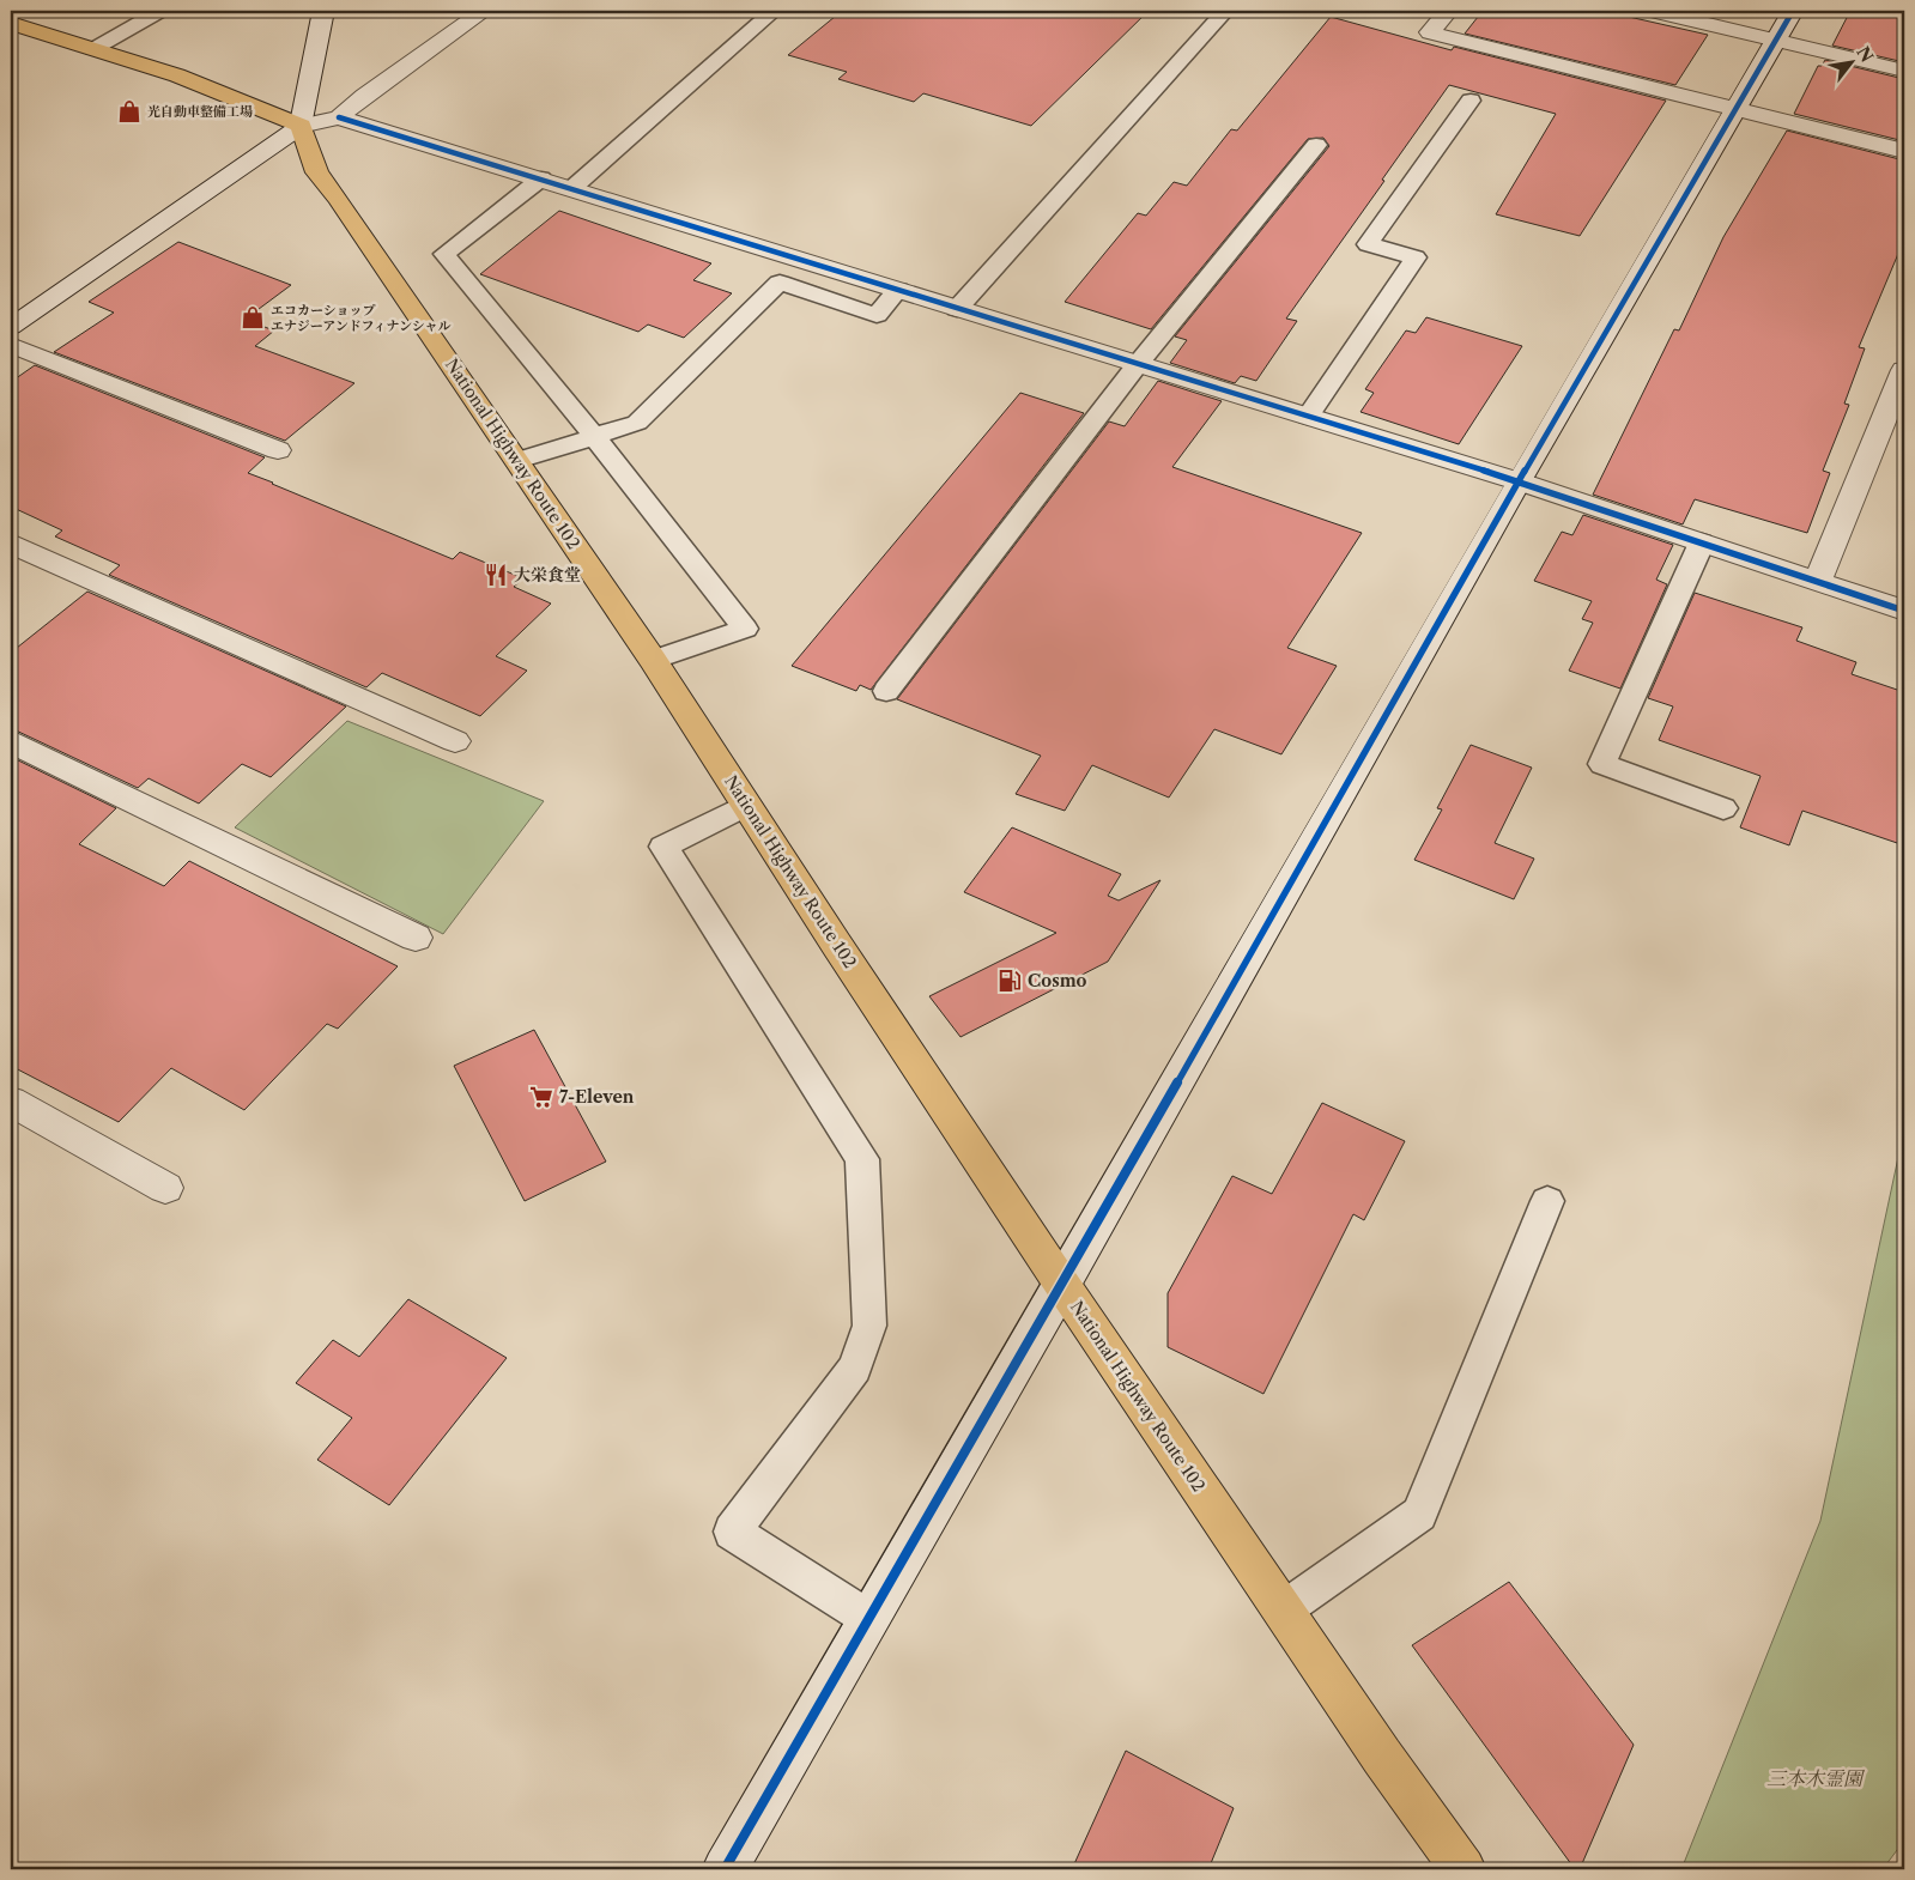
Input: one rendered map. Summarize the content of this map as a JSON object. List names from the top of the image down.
{
  "streets": {
    "highway": ["National Highway Route 102"]
  },
  "parks": ["三本木霊園"],
  "places": {
    "shop": ["光自動車整備工場", "エコカーショップ エナジーアンドフィナンシャル"],
    "restaurant": ["大栄食堂"],
    "fuel station": ["Cosmo"],
    "supermarket": ["7-Eleven"]
  },
  "north": "top right"
}
